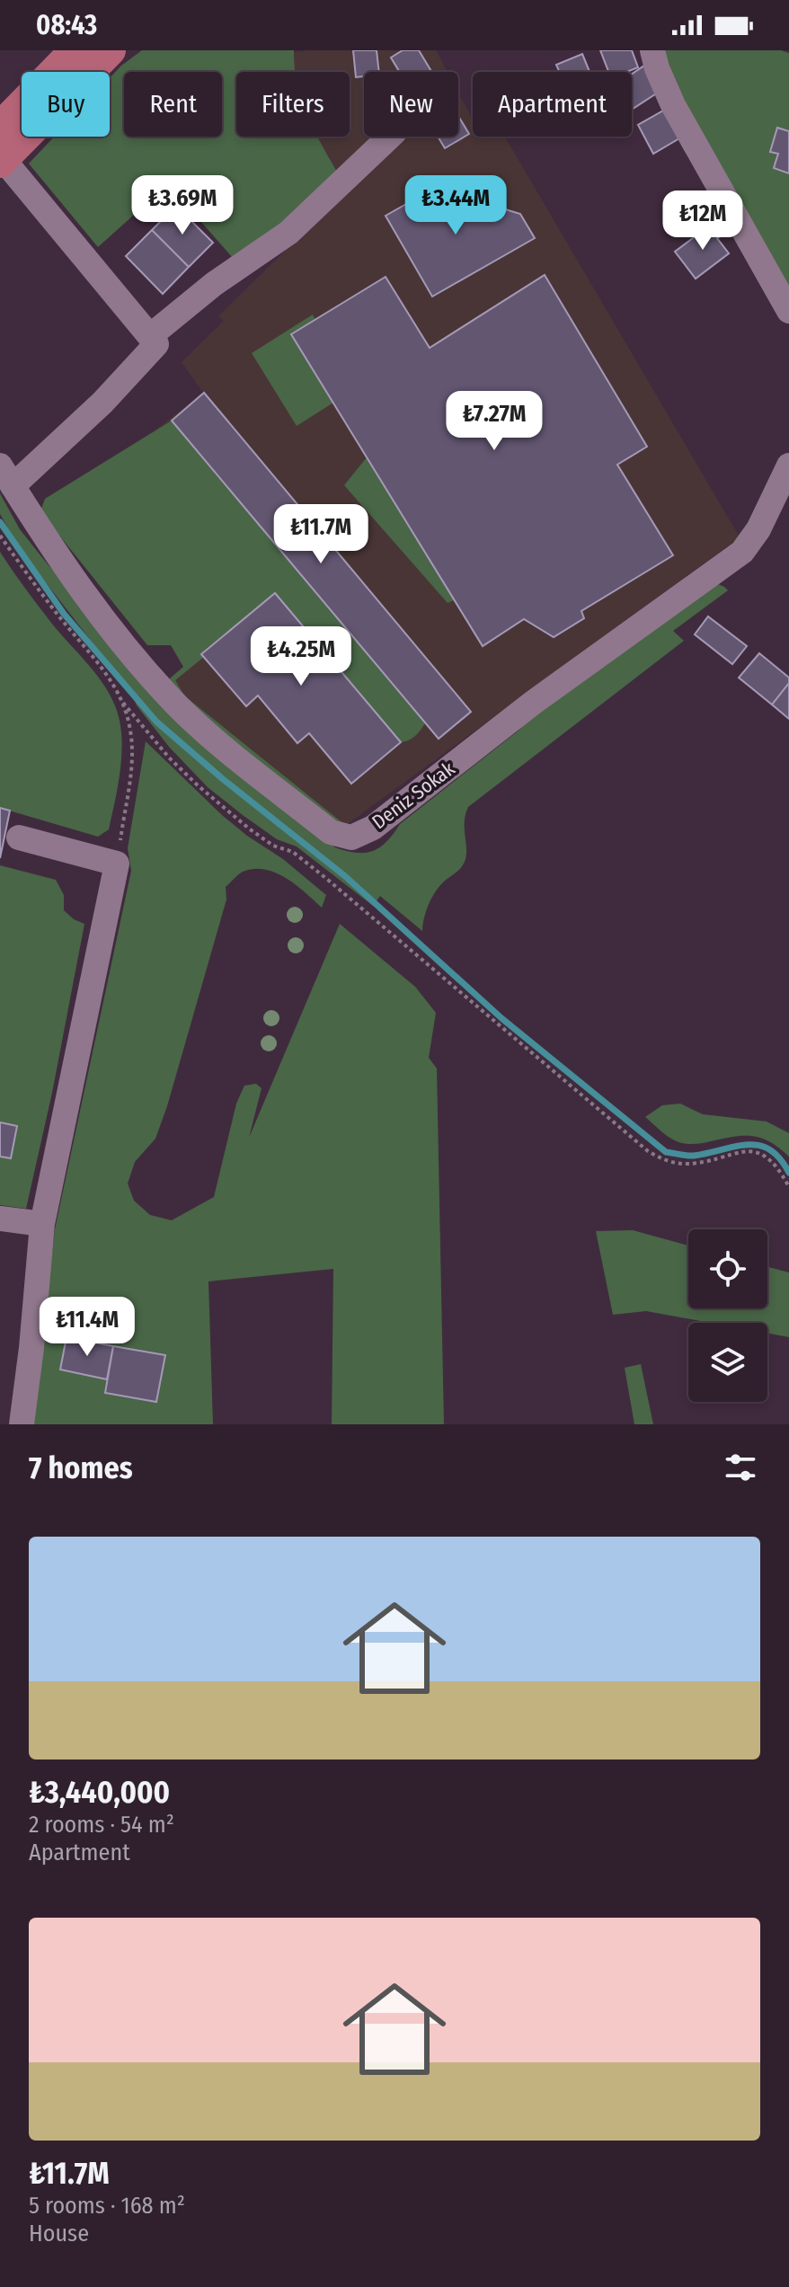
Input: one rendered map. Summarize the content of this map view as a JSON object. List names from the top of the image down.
{
  "streets": {
    "street": ["Deniz Sokak"]
  },
  "page": {
    "status": "08:43",
    "chip": [
      "Buy",
      "Rent",
      "Filters",
      "New",
      "Apartment"
    ],
    "price": [
      "₺3.69M",
      "₺3.44M",
      "₺12M",
      "₺7.27M",
      "₺11.7M",
      "₺4.25M",
      "₺11.4M"
    ],
    "heading": "7 homes",
    "list": [
      {
        "name": "₺3,440,000",
        "note": "2 rooms · 54 m² · Apartment"
      },
      {
        "name": "₺11.7M",
        "note": "5 rooms · 168 m² · House"
      }
    ]
  }
}
